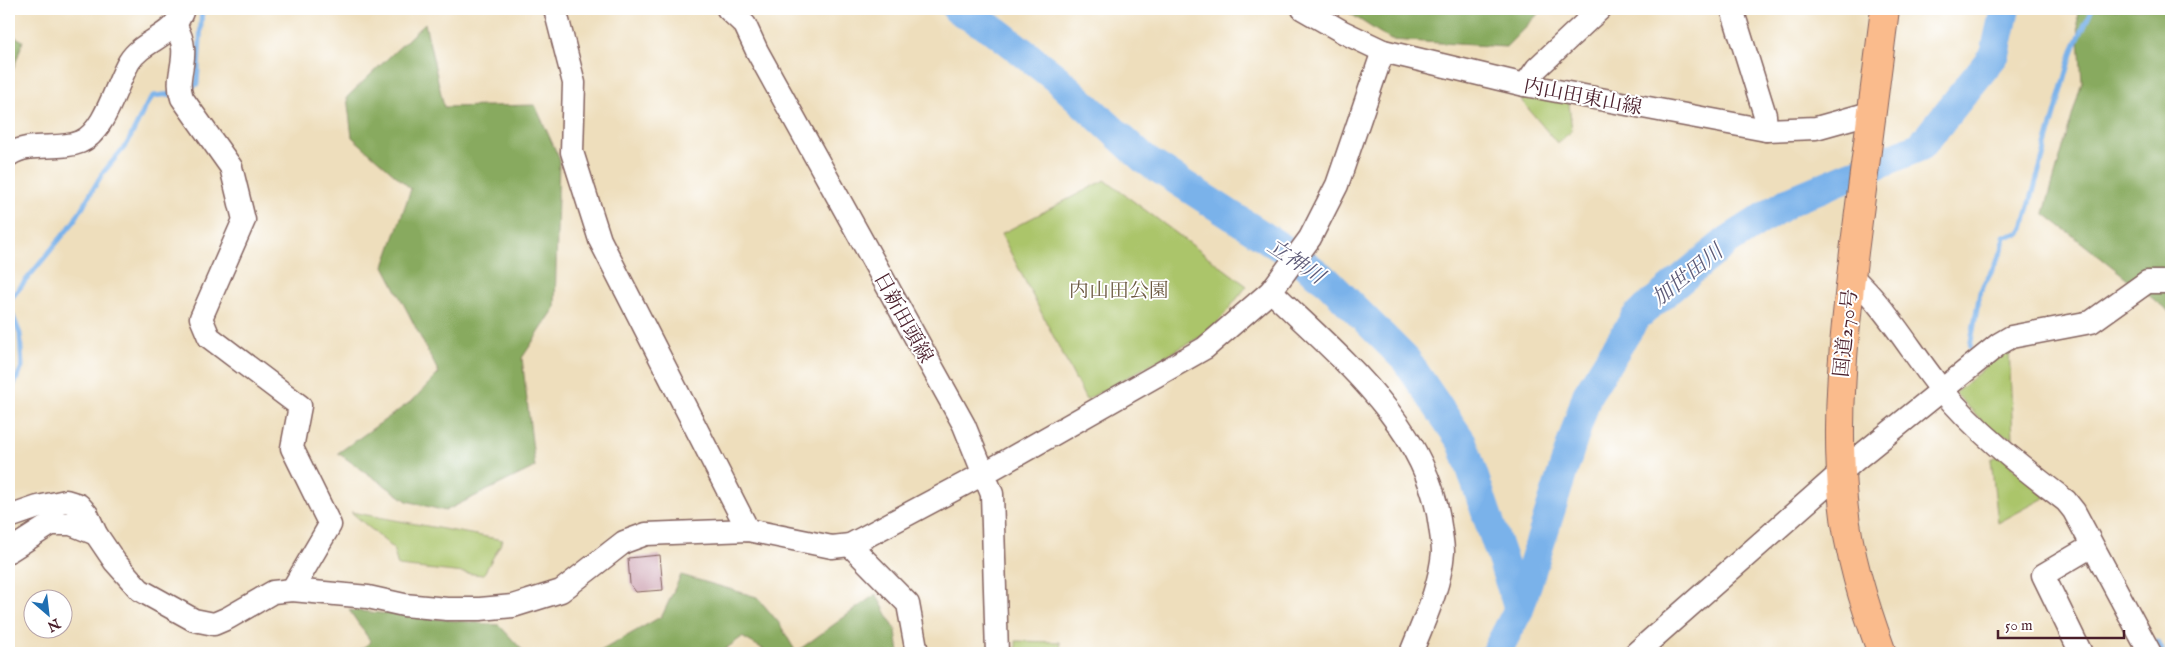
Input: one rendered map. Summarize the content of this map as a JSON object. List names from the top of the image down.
{
  "streets": {
    "highway": ["国道270号"],
    "street": ["内山田東山線", "日新田頭線"]
  },
  "crossings": [
    ["内山田東山線", "国道270号"]
  ],
  "water": ["立神川", "加世田川"],
  "parks": ["内山田公園"],
  "scale_bar": "50 m",
  "north": "bottom right"
}
